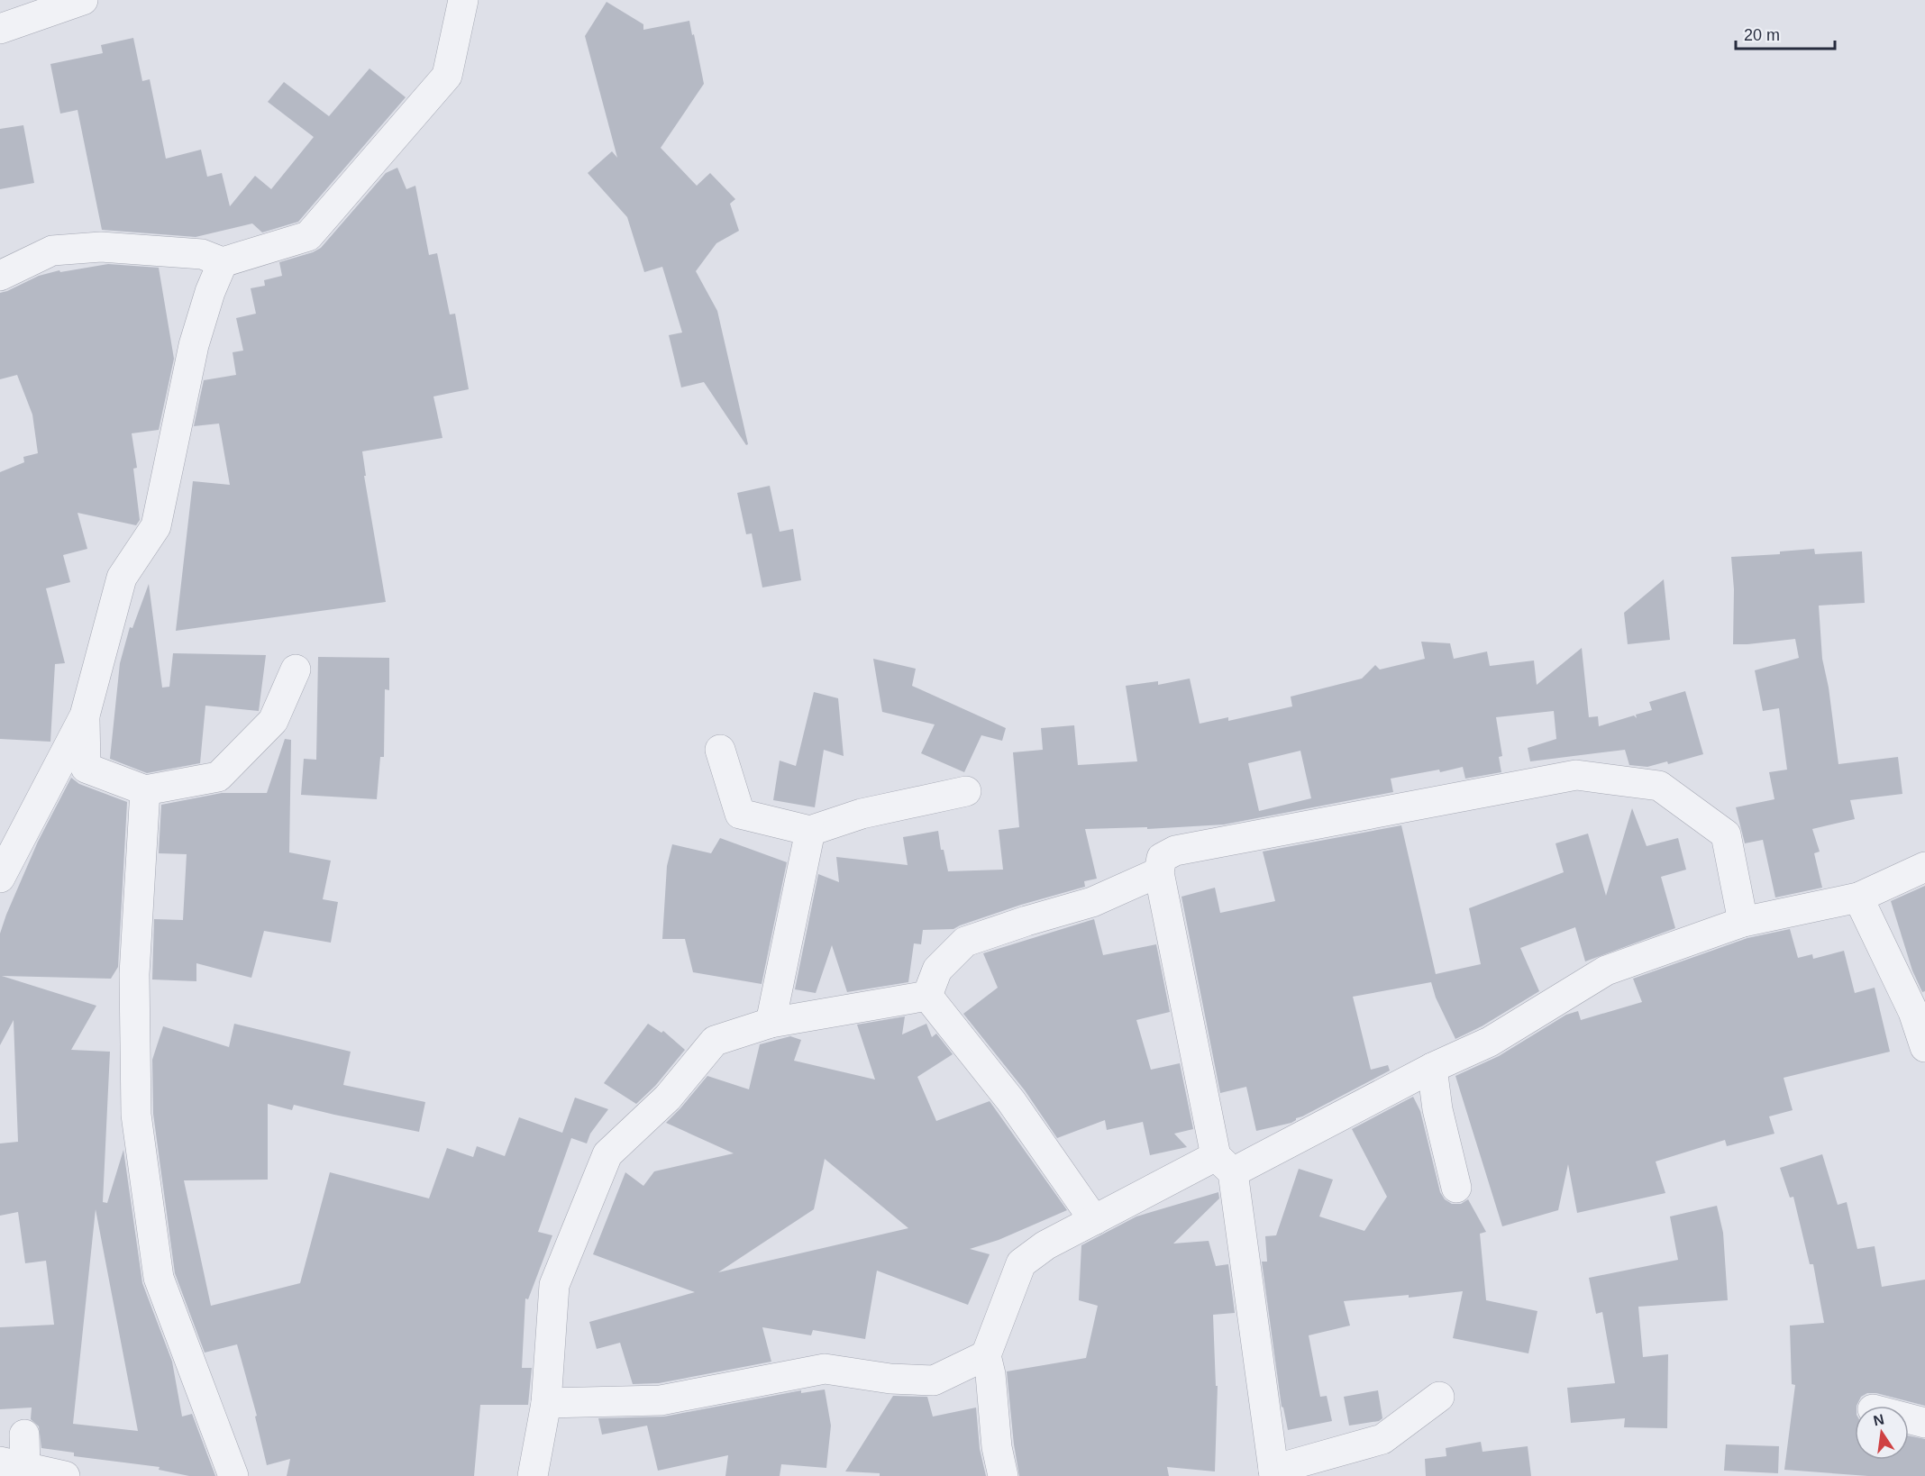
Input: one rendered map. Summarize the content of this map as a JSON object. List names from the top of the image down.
{
  "scale_bar": "20 m",
  "north": "top"
}
